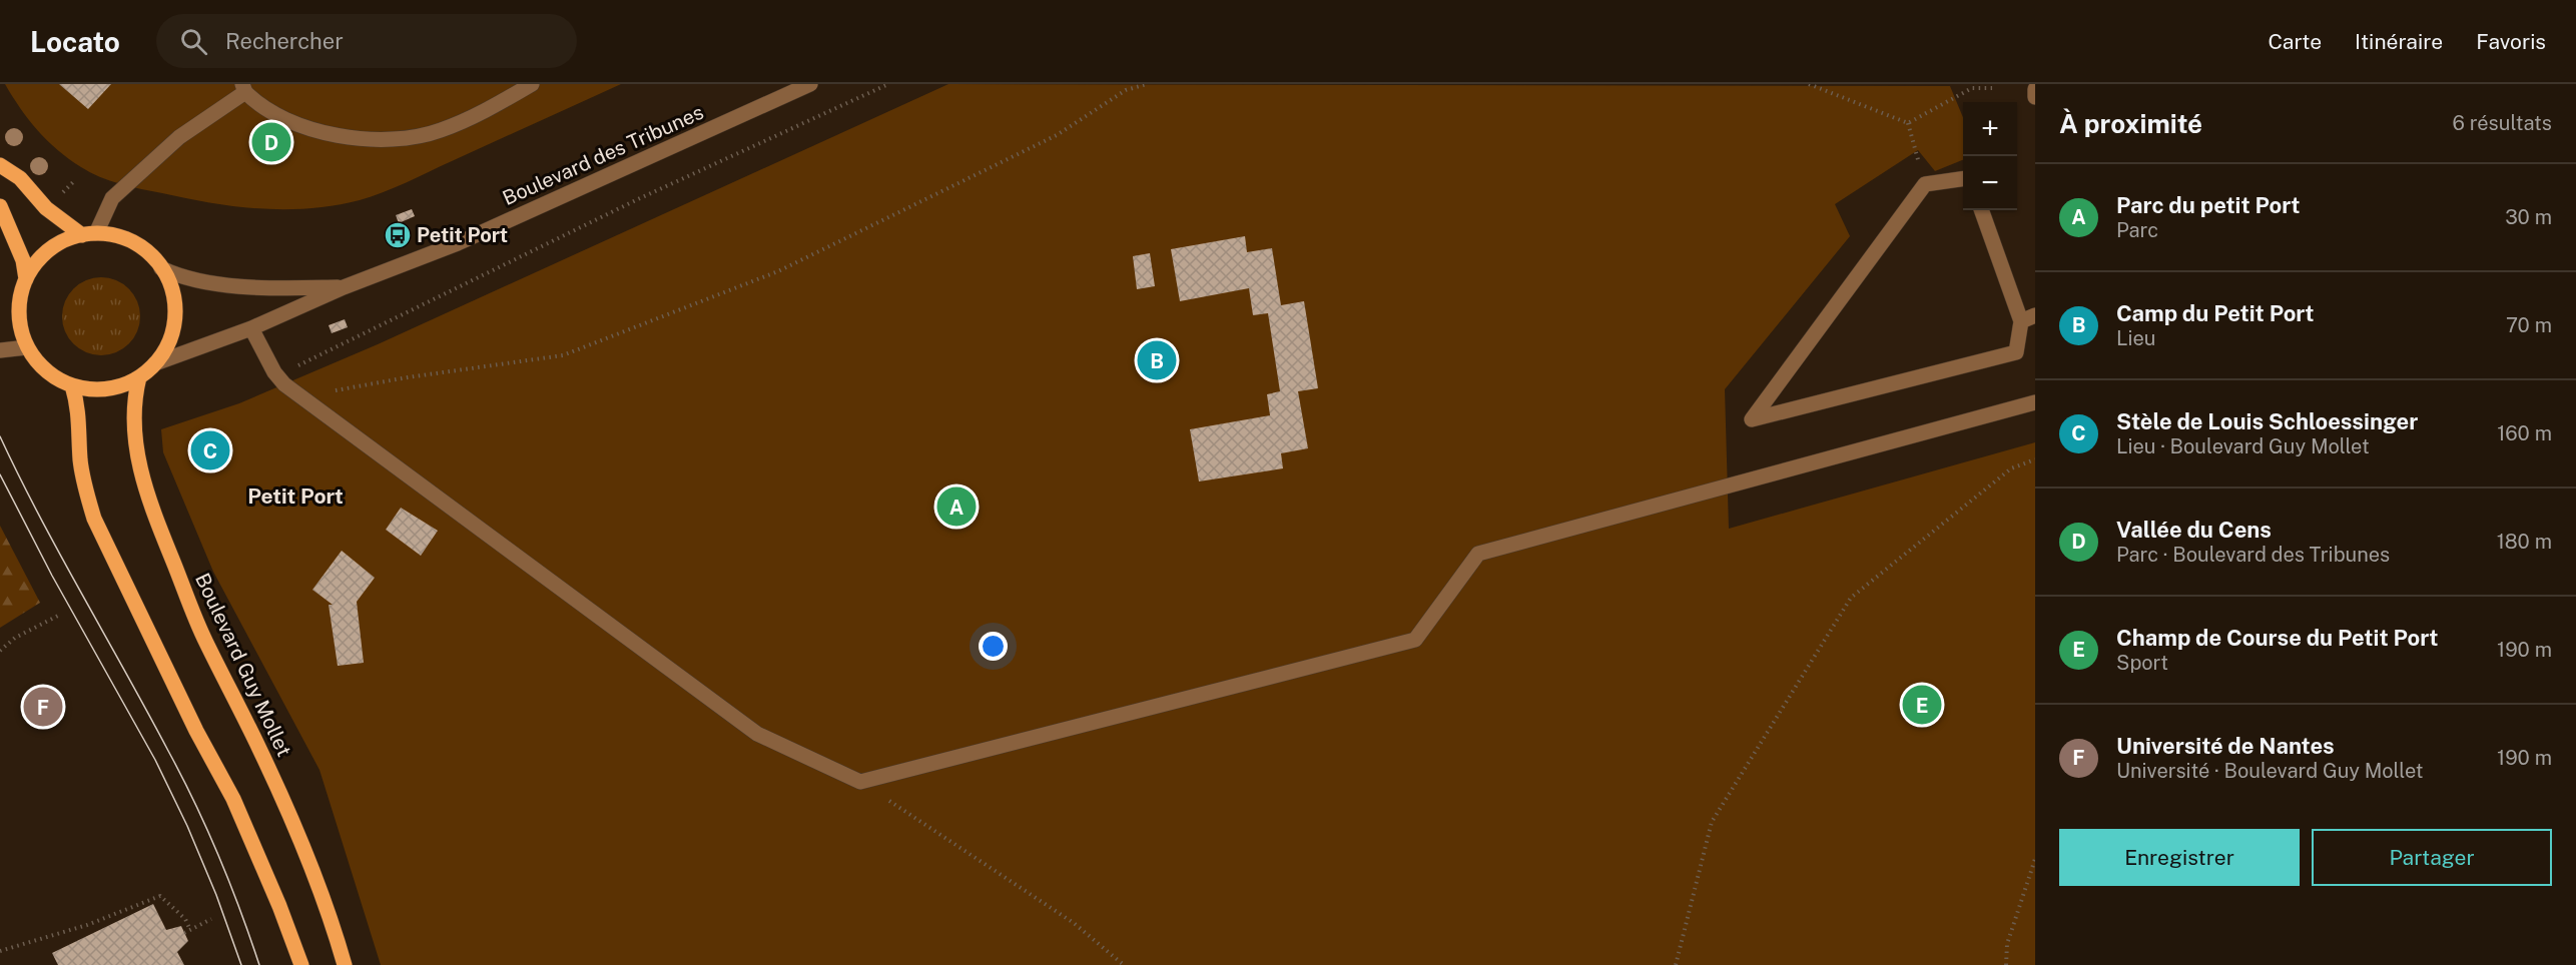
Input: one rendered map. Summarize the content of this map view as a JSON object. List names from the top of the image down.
{
  "streets": {
    "main road": ["Boulevard Guy Mollet"],
    "street": ["Boulevard des Tribunes"]
  },
  "crossings": [
    ["Boulevard des Tribunes", "Boulevard Guy Mollet"]
  ],
  "districts": ["Petit Port"],
  "places": {
    "bus stop": ["Petit Port"]
  },
  "page": {
    "header": "Locato",
    "search": "Rechercher",
    "nav": ["Carte", "Itinéraire", "Favoris"],
    "heading": ["À proximité", "6 résultats"],
    "map_buttons": ["+", "−"],
    "pins": [
      "D",
      "B",
      "C",
      "A",
      "E",
      "F"
    ],
    "list": [
      {
        "mark": "A",
        "name": "Parc du petit Port",
        "note": "Parc",
        "value": "30 m"
      },
      {
        "mark": "B",
        "name": "Camp du Petit Port",
        "note": "Lieu",
        "value": "70 m"
      },
      {
        "mark": "C",
        "name": "Stèle de Louis Schloessinger",
        "note": "Lieu · Boulevard Guy Mollet",
        "value": "160 m"
      },
      {
        "mark": "D",
        "name": "Vallée du Cens",
        "note": "Parc · Boulevard des Tribunes",
        "value": "180 m"
      },
      {
        "mark": "E",
        "name": "Champ de Course du Petit Port",
        "note": "Sport",
        "value": "190 m"
      },
      {
        "mark": "F",
        "name": "Université de Nantes",
        "note": "Université · Boulevard Guy Mollet",
        "value": "190 m"
      }
    ],
    "buttons": ["Enregistrer", "Partager"]
  }
}
